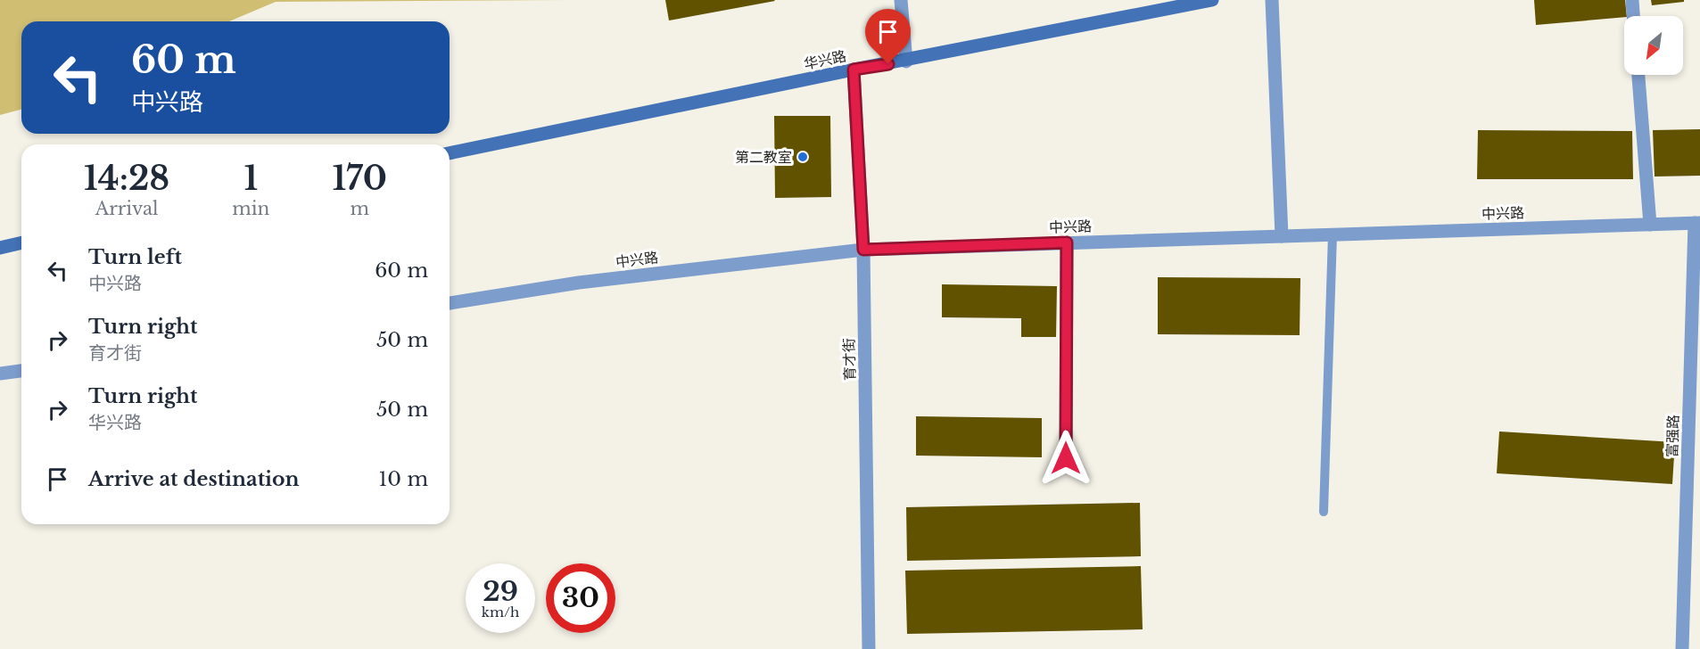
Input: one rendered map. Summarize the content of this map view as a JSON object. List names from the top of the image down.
{
  "streets": {
    "main road": ["华兴路"],
    "street": ["中兴路", "育才街", "富强路"]
  },
  "crossings": [
    ["华兴路", "育才街"],
    ["中兴路", "育才街"],
    ["中兴路", "富强路"]
  ],
  "places": ["第二教室"],
  "north": "bottom left",
  "page": {
    "turn": ["60 m", "中兴路"],
    "eta": [
      "14:28",
      "Arrival",
      "1",
      "min",
      "170",
      "m"
    ],
    "list": [
      {
        "name": "Turn left",
        "note": "中兴路",
        "value": "60 m"
      },
      {
        "name": "Turn right",
        "note": "育才街",
        "value": "50 m"
      },
      {
        "name": "Turn right",
        "note": "华兴路",
        "value": "50 m"
      },
      {
        "name": "Arrive at destination",
        "value": "10 m"
      }
    ],
    "speed": "29 km/h",
    "limit": "30"
  }
}
